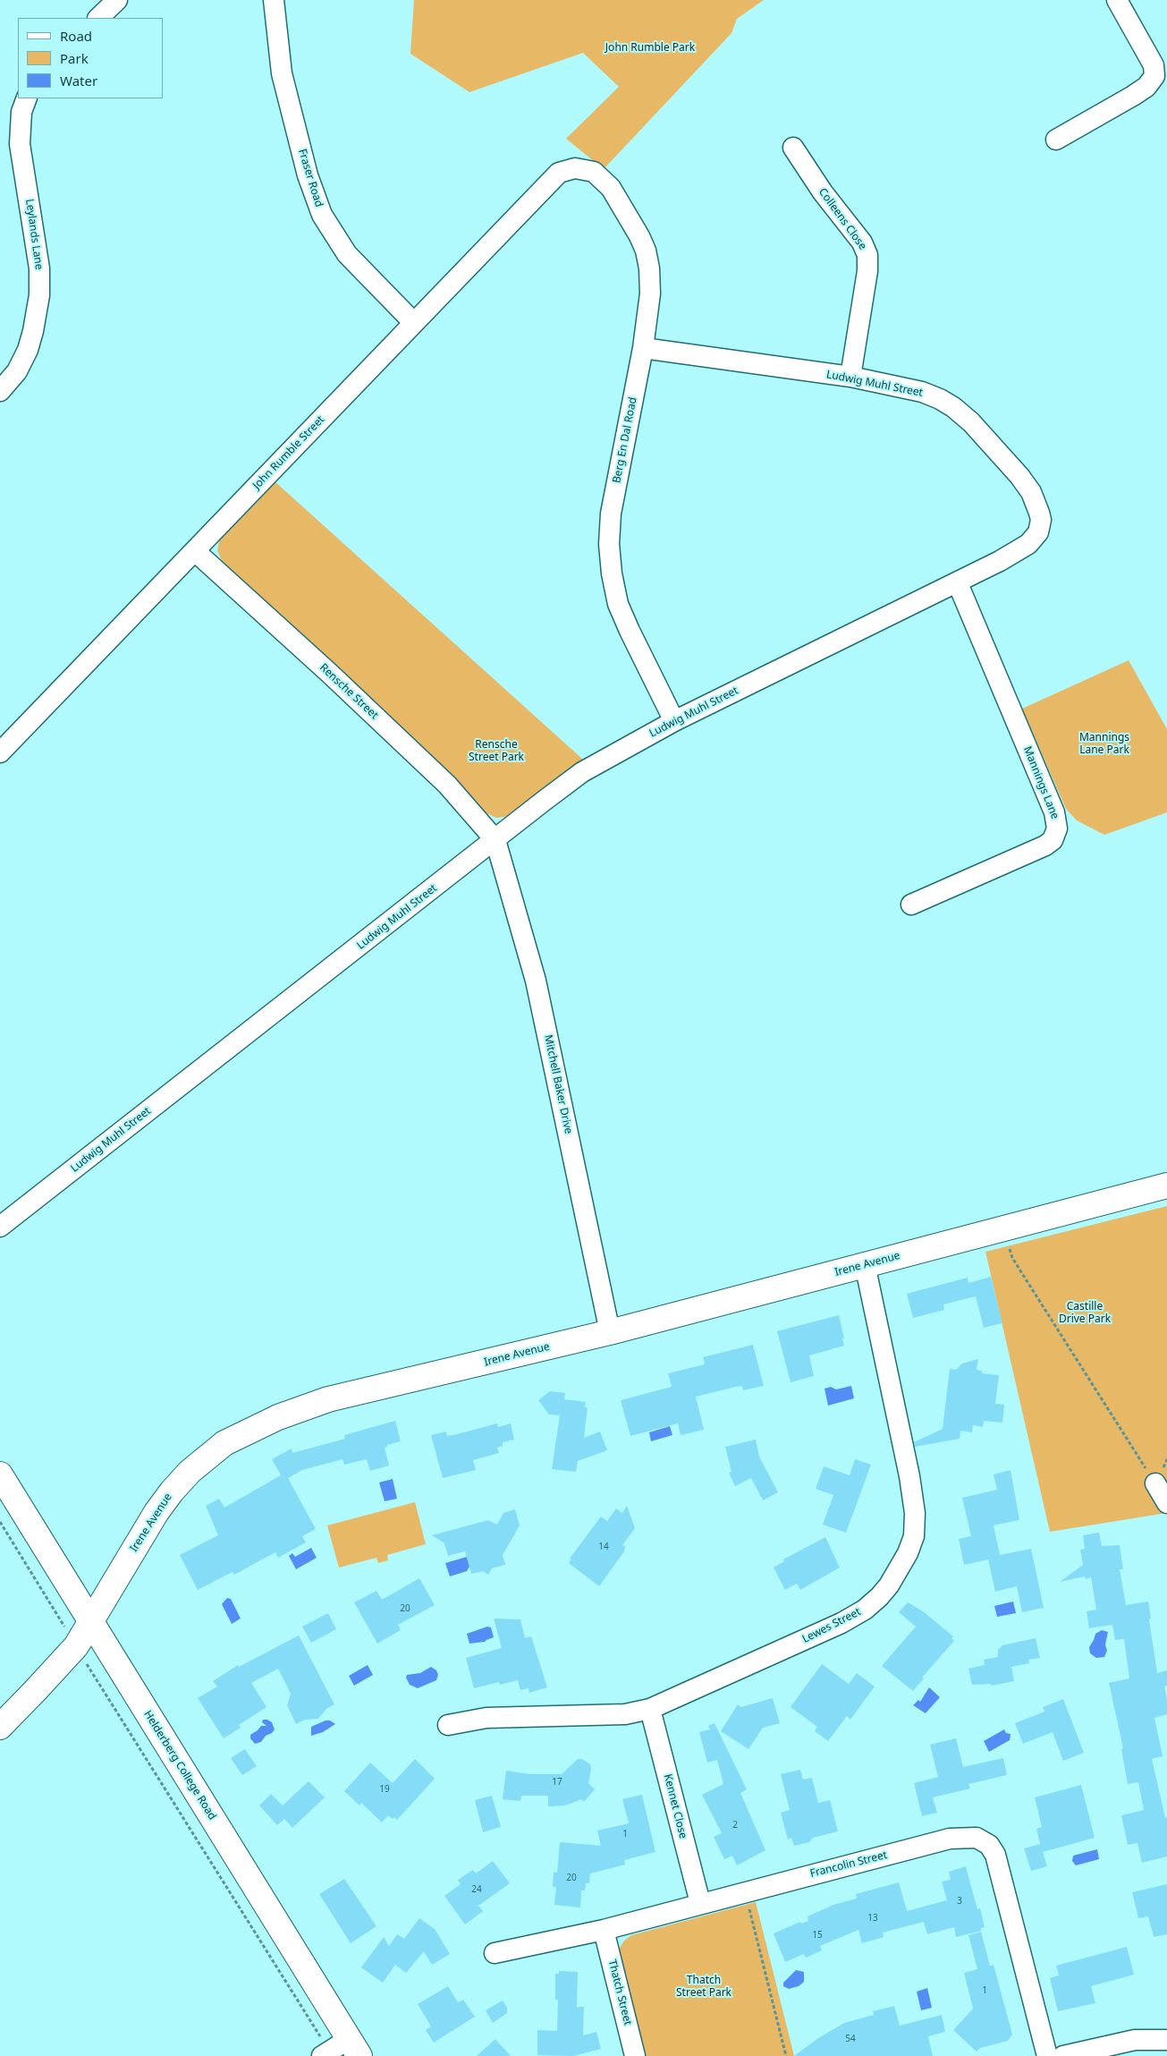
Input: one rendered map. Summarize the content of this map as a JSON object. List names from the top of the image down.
{
  "streets": {
    "street": [
      "Fraser Road",
      "Colleens Close",
      "Leylands Lane",
      "Ludwig Muhl Street",
      "Berg En Dal Road",
      "John Rumble Street",
      "Rensche Street",
      "Mannings Lane",
      "Mitchell Baker Drive",
      "Irene Avenue",
      "Lewes Street",
      "Helderberg College Road",
      "Kennet Close",
      "Francolin Street",
      "Thatch Street"
    ]
  },
  "crossings": [
    ["Fraser Road", "John Rumble Street"],
    ["Colleens Close", "Ludwig Muhl Street"],
    ["Ludwig Muhl Street", "Berg En Dal Road"],
    ["Ludwig Muhl Street", "Rensche Street"],
    ["Ludwig Muhl Street", "Mannings Lane"],
    ["Ludwig Muhl Street", "Mitchell Baker Drive"],
    ["Berg En Dal Road", "John Rumble Street"],
    ["John Rumble Street", "Rensche Street"],
    ["Rensche Street", "Mitchell Baker Drive"],
    ["Mitchell Baker Drive", "Irene Avenue"],
    ["Irene Avenue", "Lewes Street"],
    ["Irene Avenue", "Helderberg College Road"],
    ["Lewes Street", "Kennet Close"],
    ["Kennet Close", "Francolin Street"],
    ["Francolin Street", "Thatch Street"]
  ],
  "parks": [
    "John Rumble Park",
    "Mannings Lane Park",
    "Rensche Street Park",
    "Castille Drive Park",
    "Thatch Street Park"
  ],
  "house_numbers": [
    "14",
    "20",
    "17",
    "19",
    "2",
    "1",
    "20",
    "24",
    "3",
    "13",
    "15",
    "1",
    "54"
  ],
  "legend": ["Road", "Park", "Water"]
}
